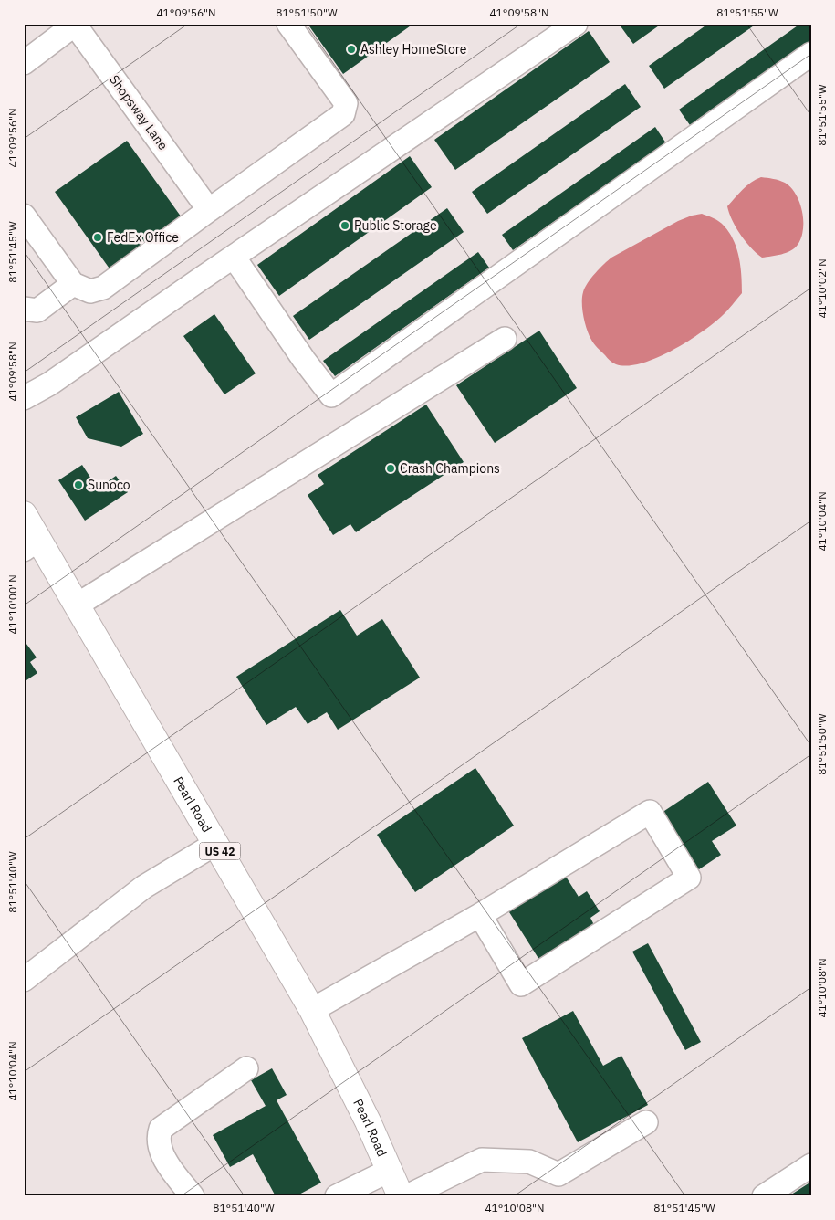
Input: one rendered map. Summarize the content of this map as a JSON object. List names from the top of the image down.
{
  "streets": {
    "main road": ["Pearl Road", "US 42"],
    "street": ["Shopsway Lane"]
  },
  "places": [
    "Ashley HomeStore",
    "Public Storage",
    "FedEx Office",
    "Crash Champions",
    "Sunoco"
  ],
  "coordinates": [
    "41°09'56\"N",
    "81°51'50\"W",
    "41°09'58\"N",
    "81°51'55\"W",
    "81°51'45\"W",
    "41°10'02\"N",
    "41°10'04\"N",
    "41°10'00\"N",
    "81°51'40\"W",
    "41°10'08\"N"
  ]
}
